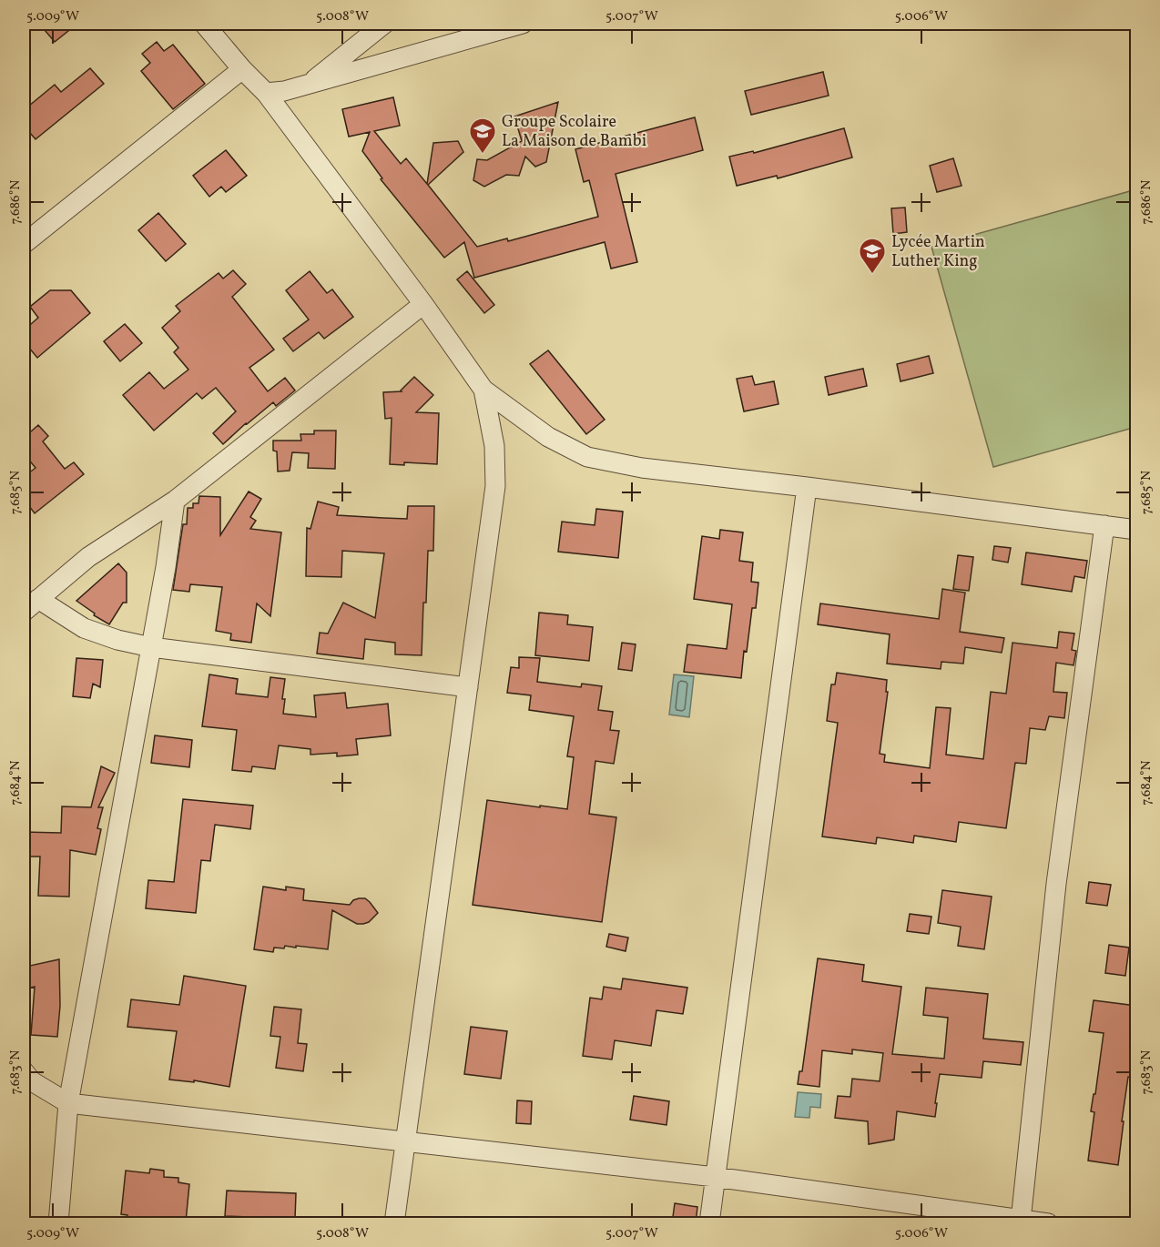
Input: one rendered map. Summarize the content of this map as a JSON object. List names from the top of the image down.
{
  "places": {
    "school or university": ["Groupe Scolaire La Maison de Bambi", "Lycée Martin Luther King"]
  },
  "coordinates": [
    "5.009°W",
    "5.008°W",
    "5.007°W",
    "5.006°W",
    "7.686°N",
    "7.685°N",
    "7.684°N",
    "7.683°N"
  ]
}
